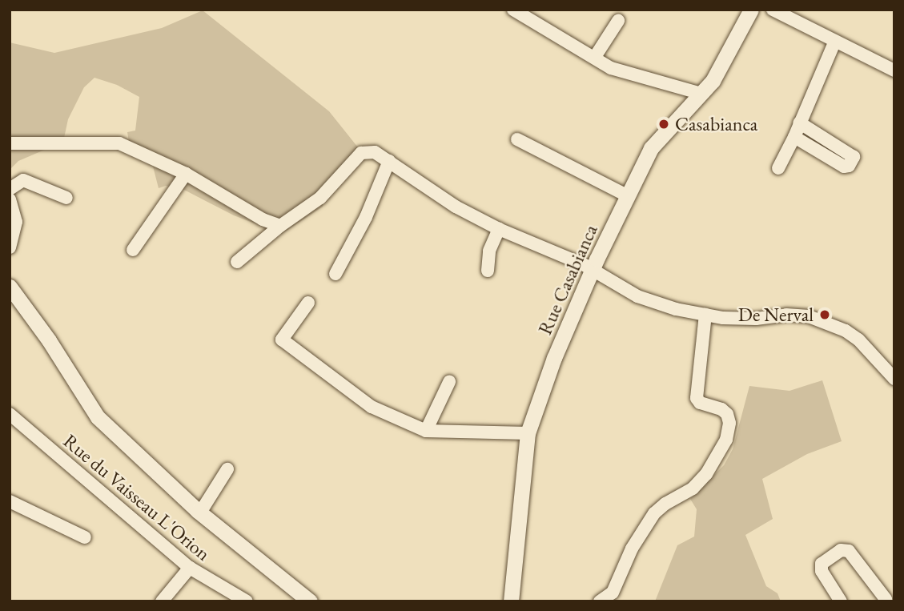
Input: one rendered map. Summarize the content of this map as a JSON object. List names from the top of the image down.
{
  "streets": {
    "street": ["Rue Casabianca", "Rue du Vaisseau L'Orion"]
  },
  "places": ["Casabianca", "De Nerval"]
}
